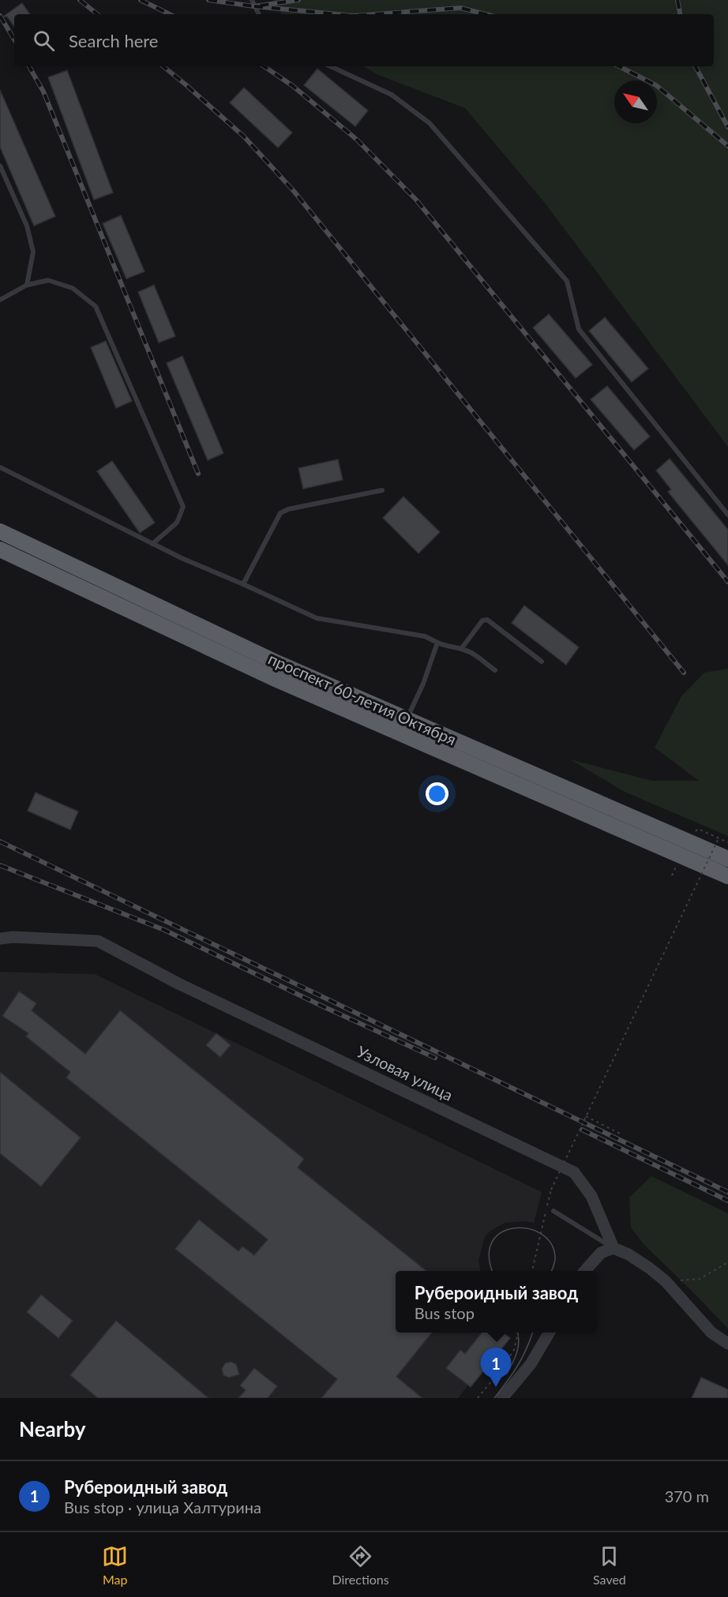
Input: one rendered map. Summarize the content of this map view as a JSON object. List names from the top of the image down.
{
  "streets": {
    "highway": ["проспект 60-летия Октября"],
    "street": ["Узловая улица"]
  },
  "north": "top left",
  "page": {
    "search": "Search here",
    "popup": ["Рубероидный завод", "Bus stop"],
    "pins": "1",
    "heading": "Nearby",
    "list": [
      {
        "mark": "1",
        "name": "Рубероидный завод",
        "note": "Bus stop · улица Халтурина",
        "value": "370 m"
      }
    ],
    "nav": ["Map", "Directions", "Saved"]
  }
}
